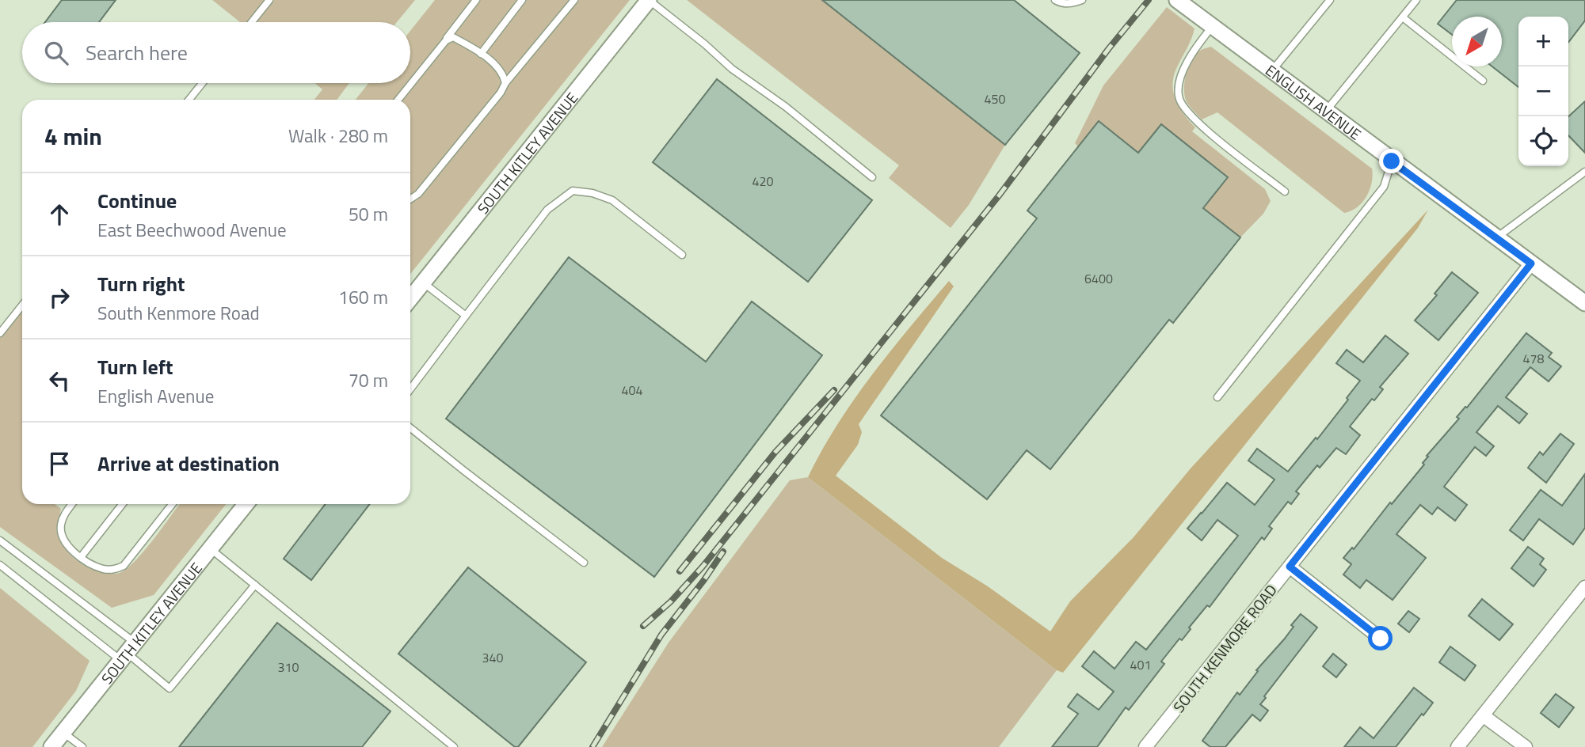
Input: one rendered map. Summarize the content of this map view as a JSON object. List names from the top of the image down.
{
  "streets": {
    "street": ["ENGLISH AVENUE", "SOUTH KITLEY AVENUE", "SOUTH KENMORE ROAD"]
  },
  "crossings": [
    ["ENGLISH AVENUE", "SOUTH KENMORE ROAD"]
  ],
  "house_numbers": [
    "450",
    "420",
    "6400",
    "478",
    "404",
    "340",
    "401",
    "310"
  ],
  "north": "bottom left",
  "page": {
    "map_buttons": ["+", "−"],
    "search": "Search here",
    "heading": ["4 min", "Walk · 280 m"],
    "list": [
      ["Continue", "East Beechwood Avenue", "50 m"],
      ["Turn right", "South Kenmore Road", "160 m"],
      ["Turn left", "English Avenue", "70 m"],
      "Arrive at destination"
    ]
  }
}
